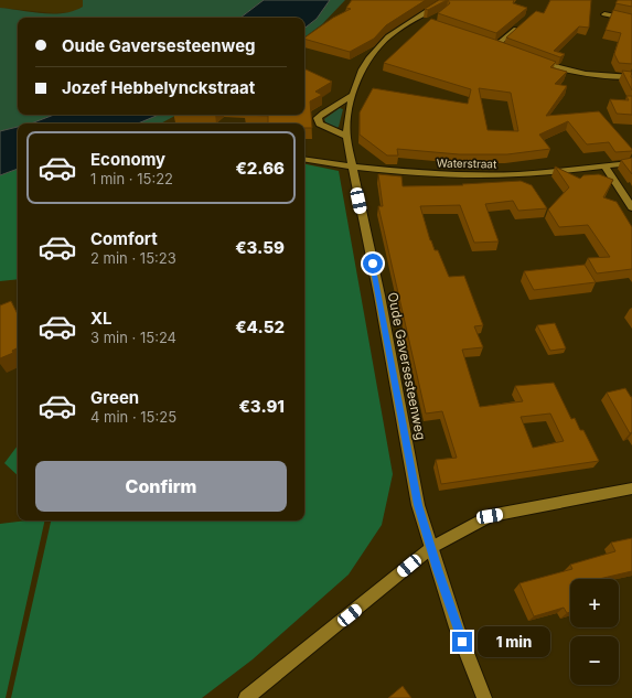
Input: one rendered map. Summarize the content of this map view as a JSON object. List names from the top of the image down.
{
  "streets": {
    "street": ["Waterstraat", "Oude Gaversesteenweg"]
  },
  "crossings": [
    ["Waterstraat", "Oude Gaversesteenweg"]
  ],
  "page": {
    "banner": ["Oude Gaversesteenweg", "Jozef Hebbelynckstraat"],
    "list": [
      {
        "name": "Economy",
        "note": "1 min · 15:22",
        "value": "€2.66"
      },
      {
        "name": "Comfort",
        "note": "2 min · 15:23",
        "value": "€3.59"
      },
      {
        "name": "XL",
        "note": "3 min · 15:24",
        "value": "€4.52"
      },
      {
        "name": "Green",
        "note": "4 min · 15:25",
        "value": "€3.91"
      }
    ],
    "buttons": "Confirm",
    "map_buttons": ["+", "−"],
    "bubble": "1 min"
  }
}
